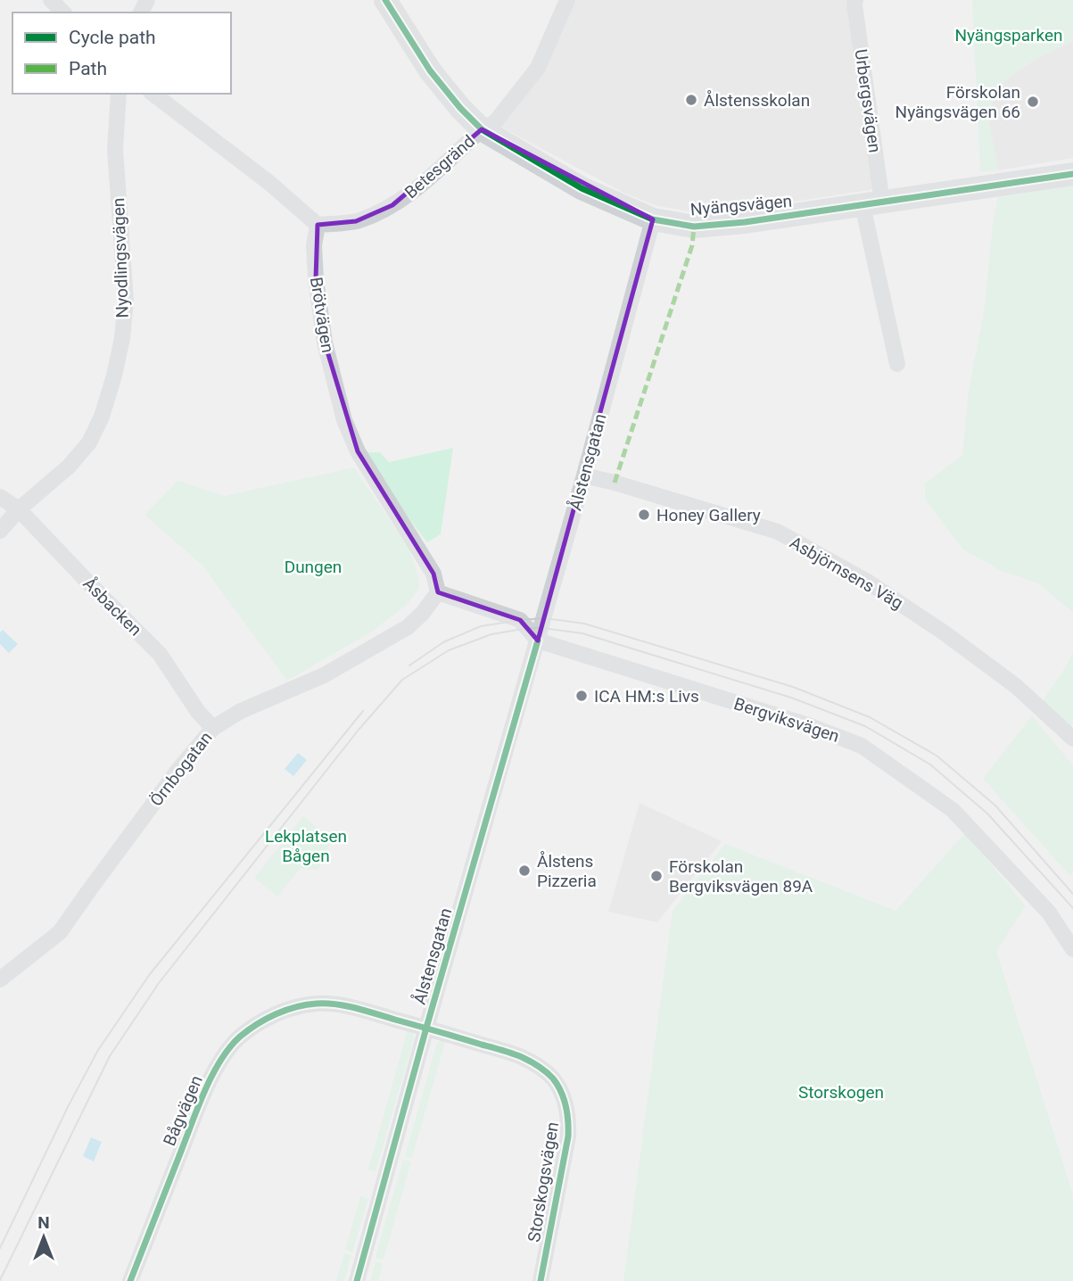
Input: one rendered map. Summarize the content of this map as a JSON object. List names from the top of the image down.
{
  "streets": {
    "street": [
      "Urbergsvägen",
      "Betesgränd",
      "Nyängsvägen",
      "Nyodlingsvägen",
      "Brötvägen",
      "Ålstensgatan",
      "Asbjörnsens Väg",
      "Åsbacken",
      "Bergviksvägen",
      "Örnbogatan",
      "Bågvägen",
      "Storskogsvägen"
    ]
  },
  "crossings": [
    ["Urbergsvägen", "Nyängsvägen"],
    ["Betesgränd", "Nyängsvägen"],
    ["Betesgränd", "Brötvägen"],
    ["Nyängsvägen", "Ålstensgatan"],
    ["Nyodlingsvägen", "Åsbacken"],
    ["Brötvägen", "Bergviksvägen"],
    ["Brötvägen", "Örnbogatan"],
    ["Ålstensgatan", "Asbjörnsens Väg"],
    ["Ålstensgatan", "Bergviksvägen"],
    ["Ålstensgatan", "Bågvägen"],
    ["Ålstensgatan", "Storskogsvägen"],
    ["Åsbacken", "Örnbogatan"],
    ["Bergviksvägen", "Örnbogatan"],
    ["Bågvägen", "Storskogsvägen"]
  ],
  "parks": [
    "Nyängsparken",
    "Dungen",
    "Lekplatsen Bågen",
    "Storskogen"
  ],
  "places": [
    "Ålstensskolan",
    "Förskolan Nyängsvägen 66",
    "Honey Gallery",
    "ICA HM:s Livs",
    "Ålstens Pizzeria",
    "Förskolan Bergviksvägen 89A"
  ],
  "legend": ["Cycle path", "Path"],
  "north": "top"
}
